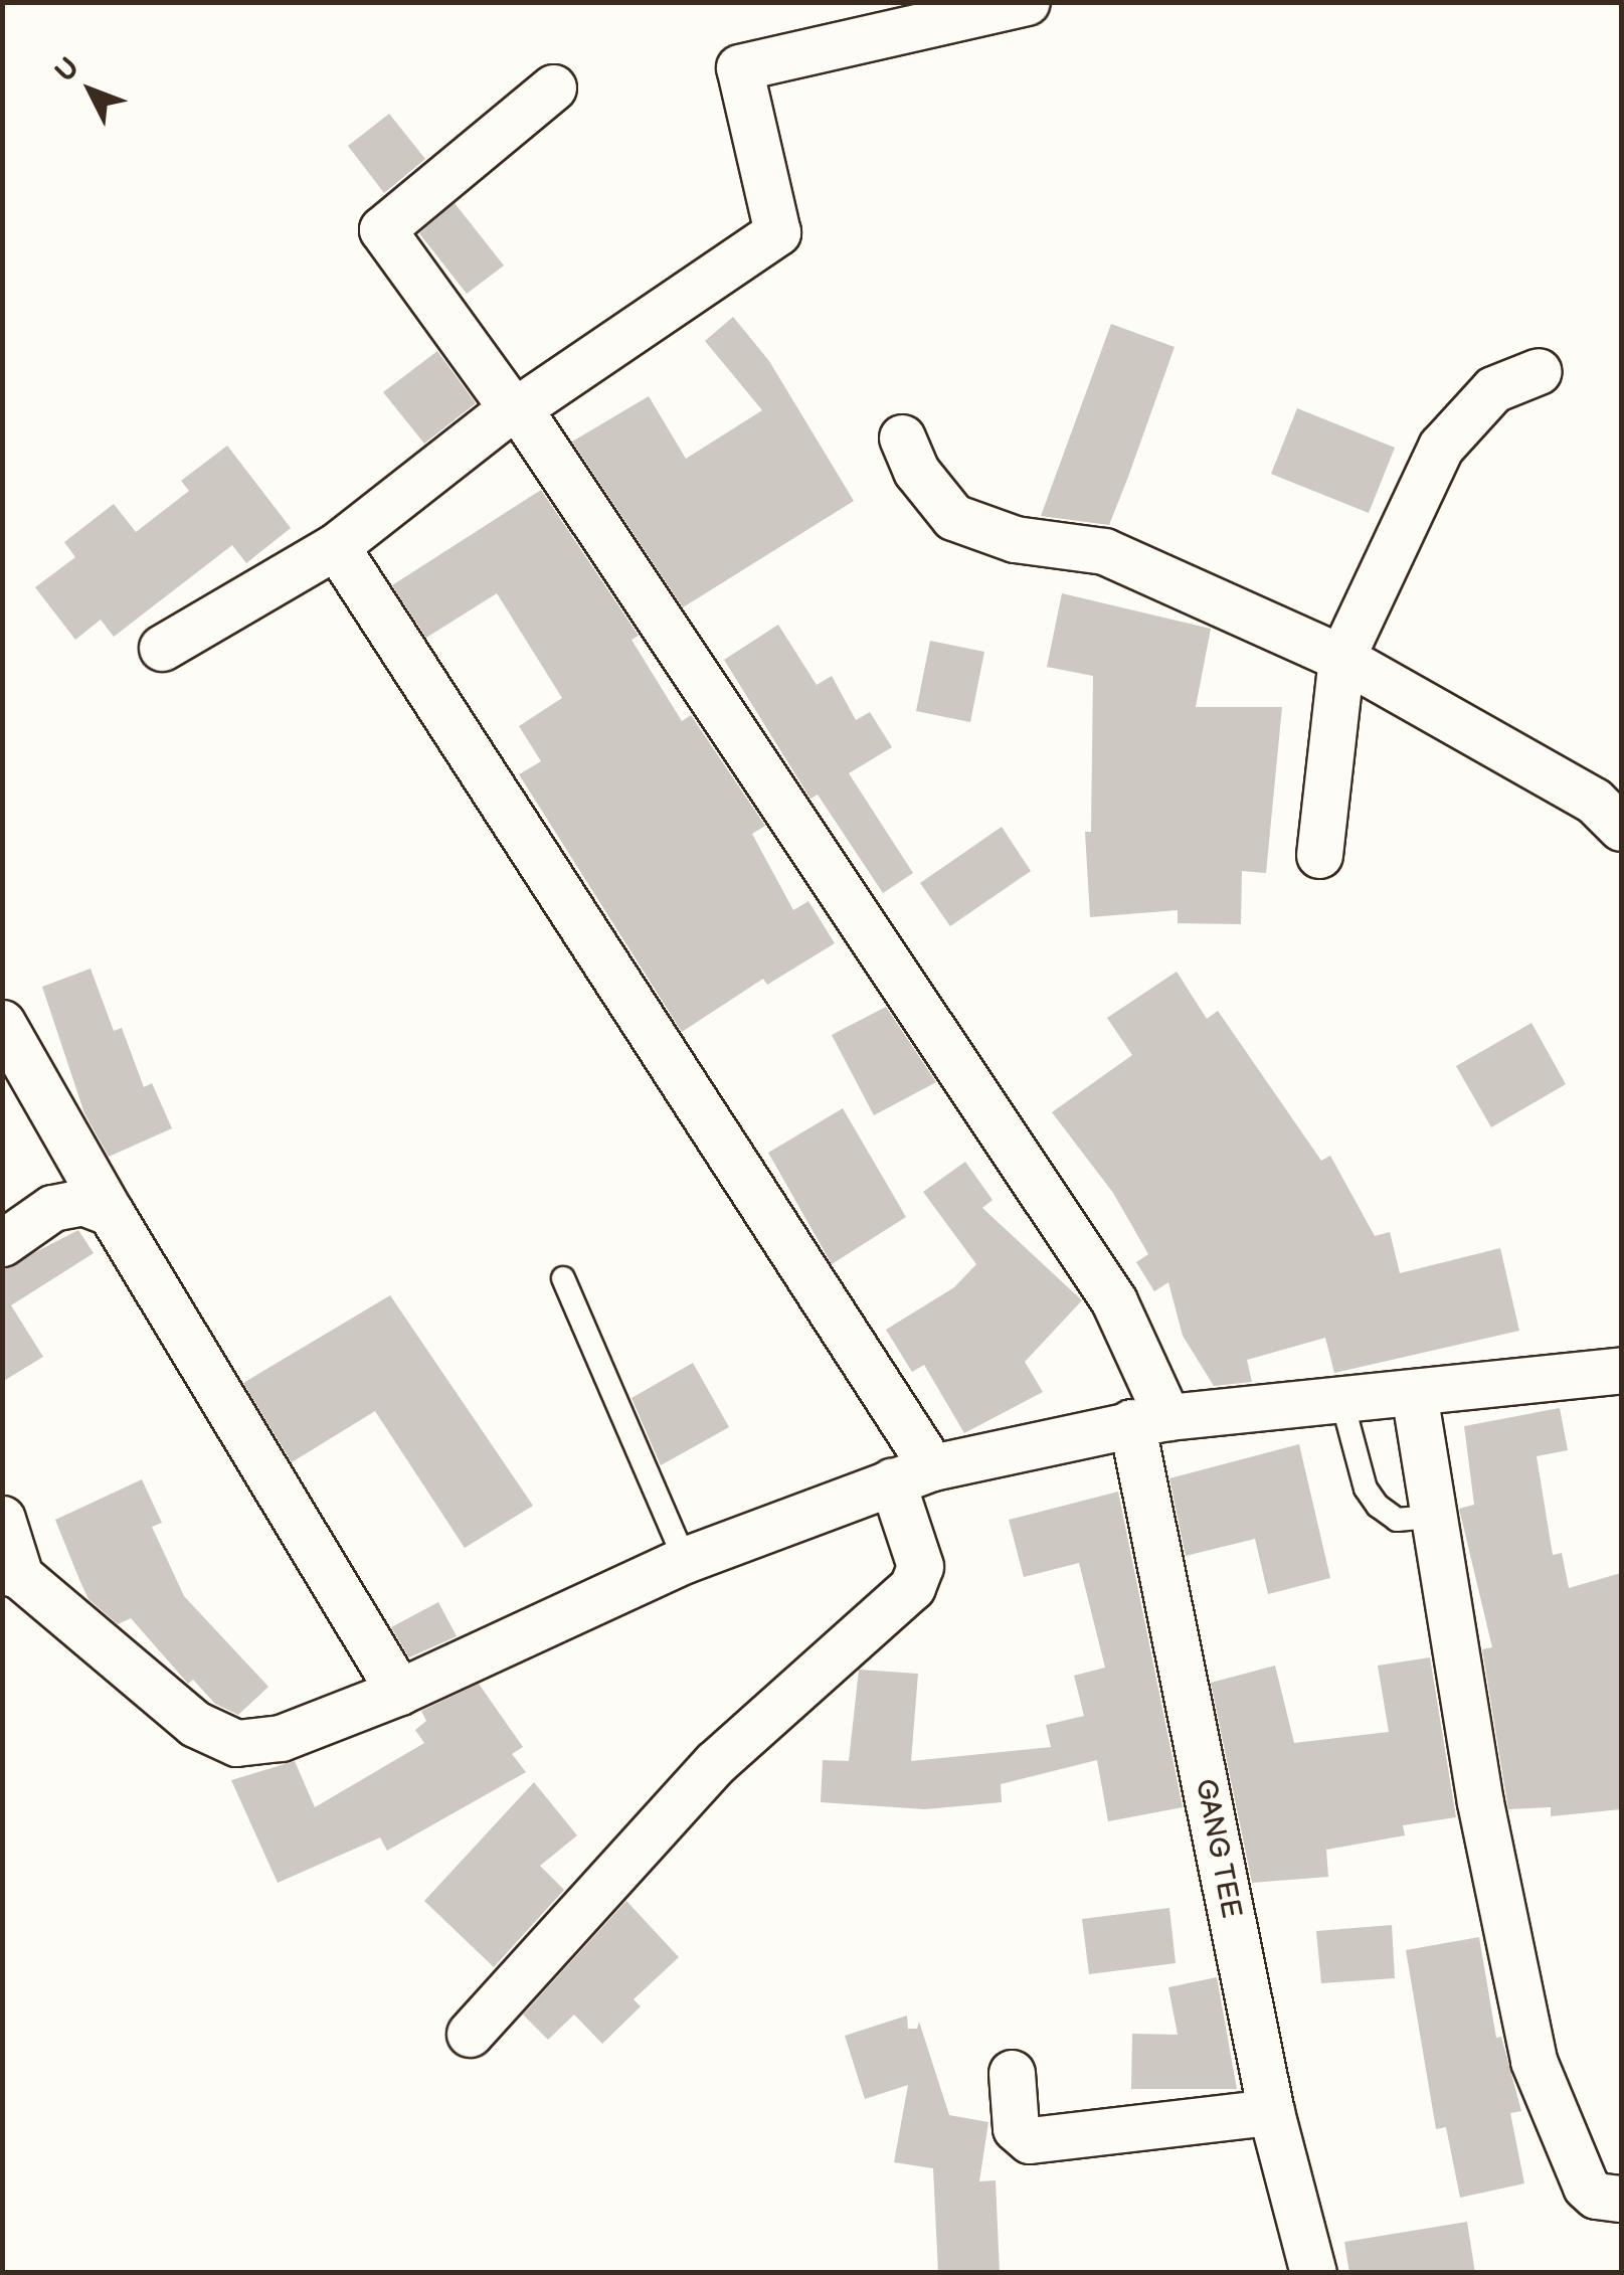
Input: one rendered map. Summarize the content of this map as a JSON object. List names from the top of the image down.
{
  "streets": {
    "street": ["GANG TEE"]
  },
  "north": "top left"
}
